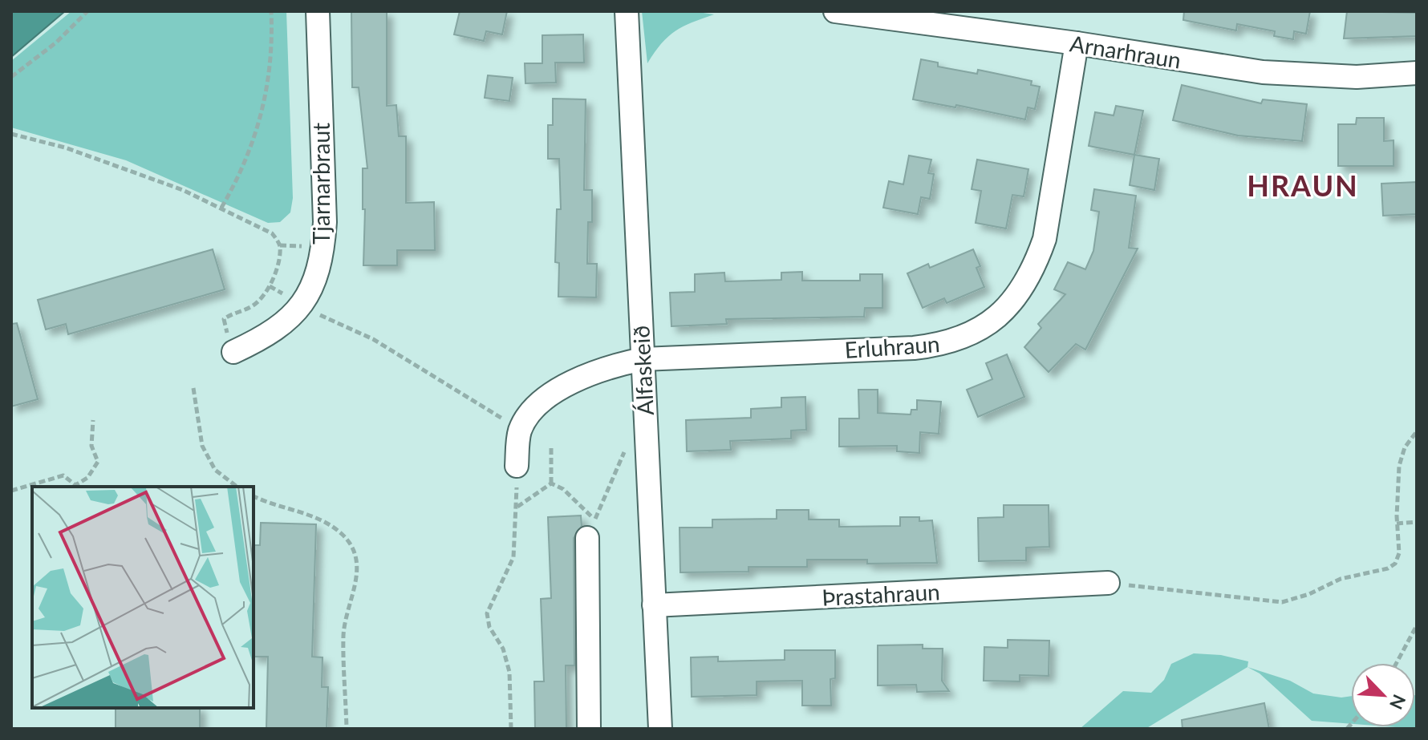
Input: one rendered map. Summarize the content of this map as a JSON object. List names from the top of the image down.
{
  "streets": {
    "street": [
      "Arnarhraun",
      "Tjarnarbraut",
      "Erluhraun",
      "Álfaskeið",
      "Þrastahraun"
    ]
  },
  "crossings": [
    ["Arnarhraun", "Erluhraun"],
    ["Erluhraun", "Álfaskeið"],
    ["Álfaskeið", "Þrastahraun"]
  ],
  "districts": ["HRAUN"],
  "north": "bottom right"
}
